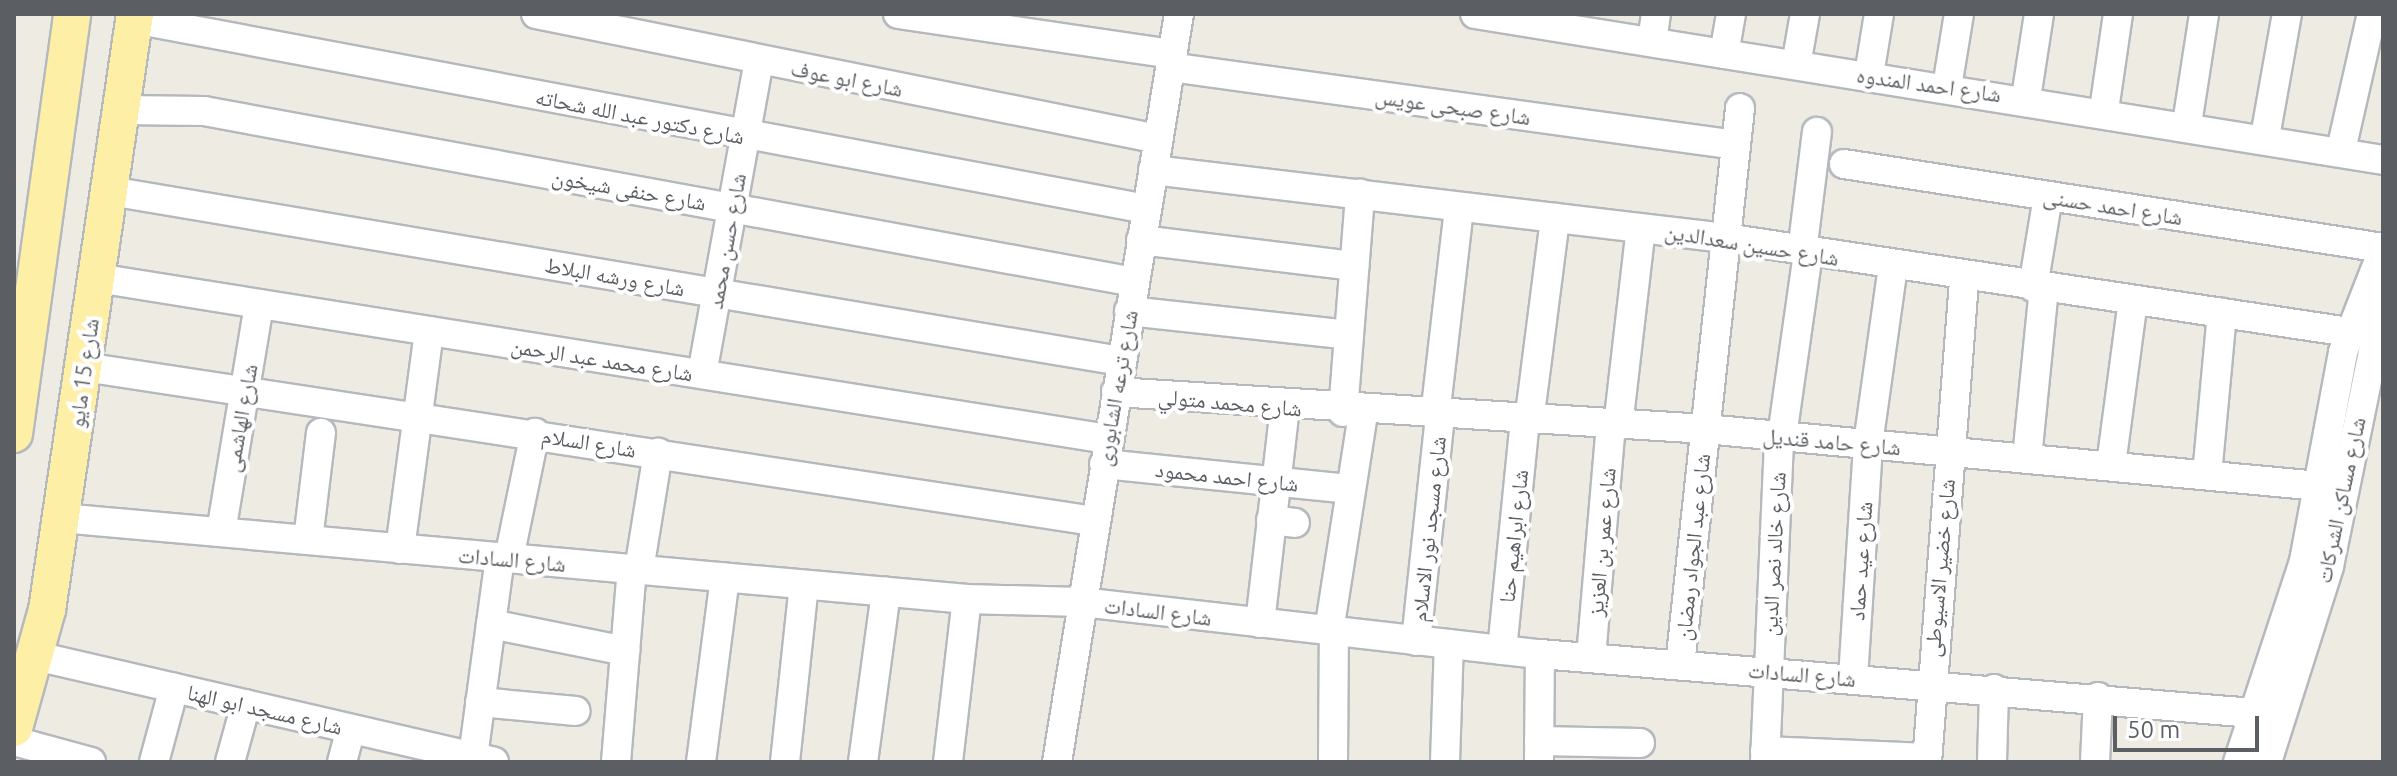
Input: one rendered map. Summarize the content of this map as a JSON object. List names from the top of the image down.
{
  "streets": {
    "main road": ["شارع 15 مايو"],
    "street": [
      "شارع ابو عوف",
      "شارع احمد المندوه",
      "شارع صبحى عويس",
      "شارع دكتور عبد الله شحاته",
      "شارع حنفى شيخون",
      "شارع احمد حسنى",
      "شارع حسن محمد",
      "شارع حسين سعدالدين",
      "شارع ورشه البلاط",
      "شارع محمد عبد الرحمن",
      "شارع ترعه الشابورى",
      "شارع محمد متولي",
      "شارع الهاشمى",
      "شارع حامد قنديل",
      "شارع السلام",
      "شارع احمد محمود",
      "شارع مساكن الشركات",
      "شارع مسجد نور الاسلام",
      "شارع ابراهيم حنا",
      "شارع عمر بن العزيز",
      "شارع عبد الجواد رمضان",
      "شارع خالد نصر الدين",
      "شارع السادات",
      "شارع عيد حماد",
      "شارع خضير الاسيوطى",
      "شارع مسجد ابو الهنا"
    ]
  },
  "crossings": [
    ["شارع ابو عوف", "شارع حسن محمد"],
    ["شارع ابو عوف", "شارع ترعه الشابورى"],
    ["شارع صبحى عويس", "شارع ترعه الشابورى"],
    ["شارع صبحى عويس", "شارع عبد الجواد رمضان"],
    ["شارع دكتور عبد الله شحاته", "شارع حسن محمد"],
    ["شارع دكتور عبد الله شحاته", "شارع 15 مايو"],
    ["شارع دكتور عبد الله شحاته", "شارع ترعه الشابورى"],
    ["شارع حنفى شيخون", "شارع حسن محمد"],
    ["شارع حنفى شيخون", "شارع 15 مايو"],
    ["شارع حنفى شيخون", "شارع ترعه الشابورى"],
    ["شارع حسن محمد", "شارع ورشه البلاط"],
    ["شارع حسن محمد", "شارع محمد عبد الرحمن"],
    ["شارع حسين سعدالدين", "شارع ترعه الشابورى"],
    ["شارع حسين سعدالدين", "شارع مساكن الشركات"],
    ["شارع حسين سعدالدين", "شارع مسجد نور الاسلام"],
    ["شارع حسين سعدالدين", "شارع ابراهيم حنا"],
    ["شارع حسين سعدالدين", "شارع عمر بن العزيز"],
    ["شارع حسين سعدالدين", "شارع عبد الجواد رمضان"],
    ["شارع حسين سعدالدين", "شارع خالد نصر الدين"],
    ["شارع حسين سعدالدين", "شارع عيد حماد"],
    ["شارع حسين سعدالدين", "شارع خضير الاسيوطى"],
    ["شارع ورشه البلاط", "شارع 15 مايو"],
    ["شارع ورشه البلاط", "شارع ترعه الشابورى"],
    ["شارع محمد عبد الرحمن", "شارع 15 مايو"],
    ["شارع محمد عبد الرحمن", "شارع ترعه الشابورى"],
    ["شارع محمد عبد الرحمن", "شارع الهاشمى"],
    ["شارع محمد عبد الرحمن", "شارع احمد محمود"],
    ["شارع 15 مايو", "شارع السلام"],
    ["شارع 15 مايو", "شارع السادات"],
    ["شارع 15 مايو", "شارع مسجد ابو الهنا"],
    ["شارع ترعه الشابورى", "شارع محمد متولي"],
    ["شارع ترعه الشابورى", "شارع السلام"],
    ["شارع ترعه الشابورى", "شارع احمد محمود"],
    ["شارع ترعه الشابورى", "شارع السادات"],
    ["شارع محمد متولي", "شارع حامد قنديل"],
    ["شارع الهاشمى", "شارع السلام"],
    ["شارع الهاشمى", "شارع السادات"],
    ["شارع حامد قنديل", "شارع مساكن الشركات"],
    ["شارع حامد قنديل", "شارع مسجد نور الاسلام"],
    ["شارع حامد قنديل", "شارع ابراهيم حنا"],
    ["شارع حامد قنديل", "شارع عمر بن العزيز"],
    ["شارع حامد قنديل", "شارع عبد الجواد رمضان"],
    ["شارع حامد قنديل", "شارع خالد نصر الدين"],
    ["شارع حامد قنديل", "شارع عيد حماد"],
    ["شارع حامد قنديل", "شارع خضير الاسيوطى"],
    ["شارع مساكن الشركات", "شارع السادات"],
    ["شارع مسجد نور الاسلام", "شارع السادات"],
    ["شارع ابراهيم حنا", "شارع السادات"],
    ["شارع عمر بن العزيز", "شارع السادات"],
    ["شارع عبد الجواد رمضان", "شارع السادات"],
    ["شارع خالد نصر الدين", "شارع السادات"],
    ["شارع السادات", "شارع عيد حماد"],
    ["شارع السادات", "شارع خضير الاسيوطى"]
  ],
  "scale_bar": "50 m"
}
